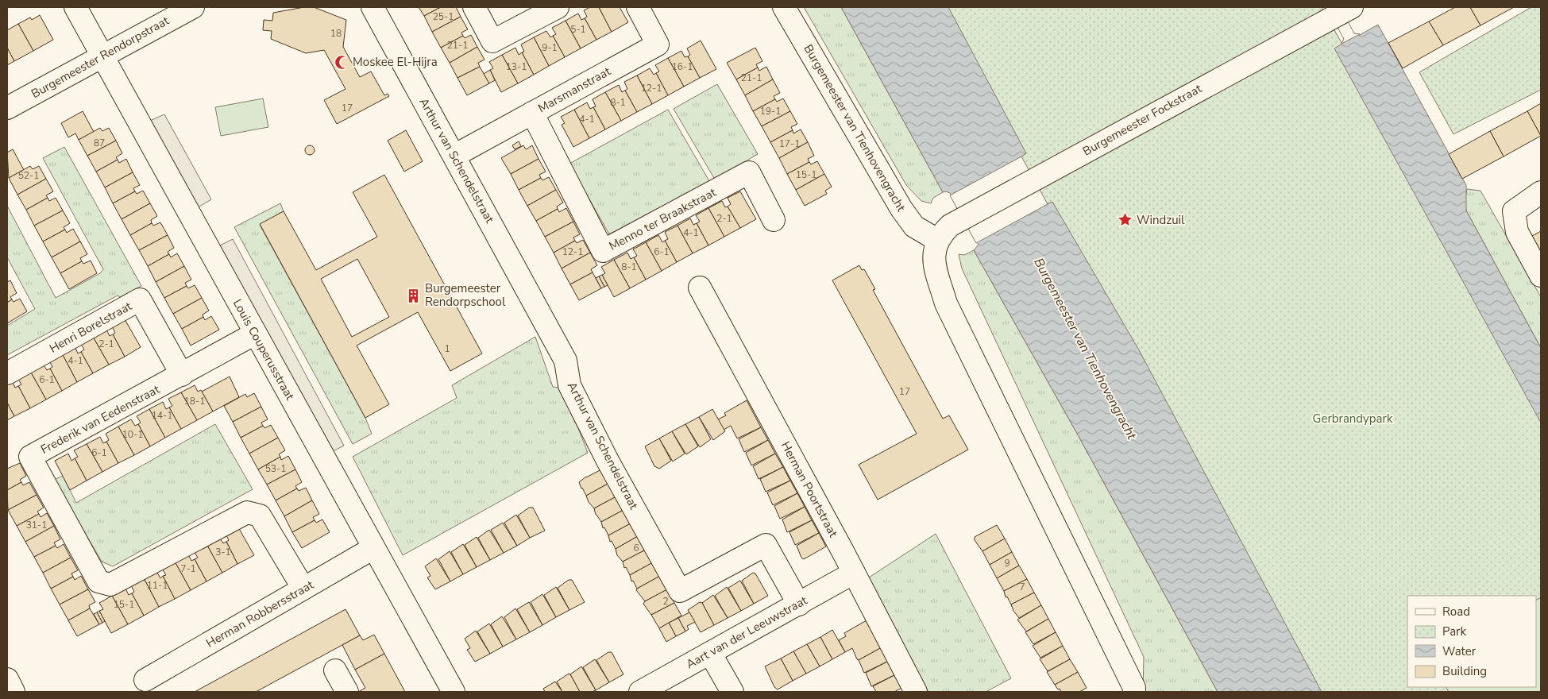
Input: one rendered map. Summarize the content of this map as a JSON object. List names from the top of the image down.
{
  "streets": {
    "street": [
      "Burgemeester Rendorpstraat",
      "Marsmanstraat",
      "Burgemeester Fockstraat",
      "Burgemeester van Tienhovengracht",
      "Arthur van Schendelstraat",
      "Menno ter Braakstraat",
      "Henri Borelstraat",
      "Louis Couperusstraat",
      "Frederik van Eedenstraat",
      "Herman Poortstraat",
      "Herman Robbersstraat",
      "Aart van der Leeuwstraat"
    ]
  },
  "crossings": [
    ["Burgemeester Rendorpstraat", "Louis Couperusstraat"],
    ["Marsmanstraat", "Arthur van Schendelstraat"],
    ["Marsmanstraat", "Menno ter Braakstraat"],
    ["Burgemeester Fockstraat", "Burgemeester van Tienhovengracht"],
    ["Arthur van Schendelstraat", "Aart van der Leeuwstraat"],
    ["Henri Borelstraat", "Frederik van Eedenstraat"],
    ["Louis Couperusstraat", "Frederik van Eedenstraat"],
    ["Louis Couperusstraat", "Herman Robbersstraat"],
    ["Frederik van Eedenstraat", "Herman Robbersstraat"],
    ["Herman Poortstraat", "Aart van der Leeuwstraat"]
  ],
  "water": ["Burgemeester van Tienhovengracht"],
  "parks": ["Gerbrandypark"],
  "places": {
    "mosque": ["Moskee El-Hijra"],
    "place": ["Windzuil"],
    "building": ["Burgemeester Rendorpschool"]
  },
  "house_numbers": [
    "25-1",
    "5-1",
    "18",
    "21-1",
    "9-1",
    "13-1",
    "16-1",
    "21-1",
    "12-1",
    "8-1",
    "17",
    "19-1",
    "4-1",
    "87",
    "17-1",
    "15-1",
    "52-1",
    "2-1",
    "4-1",
    "12-1",
    "6-1",
    "8-1",
    "2-1",
    "1",
    "4-1",
    "6-1",
    "17",
    "18-1",
    "14-1",
    "10-1",
    "6-1",
    "53-1",
    "31-1",
    "6",
    "3-1",
    "9",
    "7-1",
    "11-1",
    "7",
    "2",
    "15-1"
  ],
  "legend": [
    "Road",
    "Park",
    "Water",
    "Building"
  ]
}
